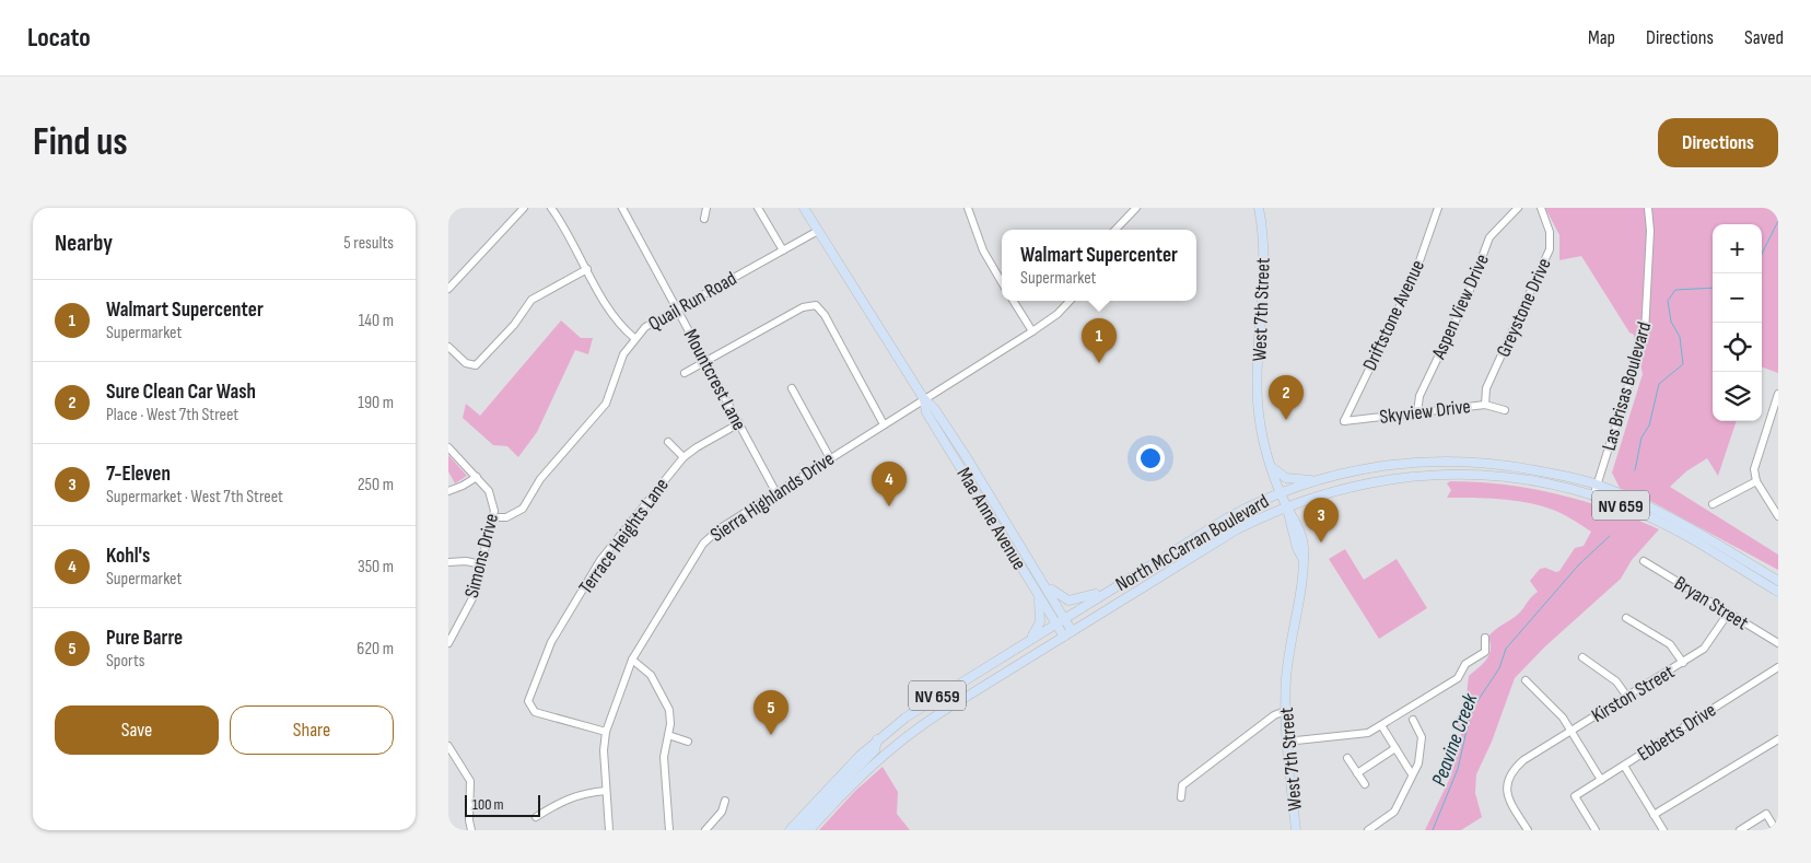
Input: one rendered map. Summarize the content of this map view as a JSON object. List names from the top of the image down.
{
  "streets": {
    "main road": [
      "West 7th Street",
      "NV 659",
      "Mae Anne Avenue",
      "North McCarran Boulevard"
    ],
    "street": [
      "Quail Run Road",
      "Aspen View Drive",
      "Greystone Drive",
      "Driftstone Avenue",
      "Mountcrest Lane",
      "Las Brisas Boulevard",
      "Skyview Drive",
      "Sierra Highlands Drive",
      "Terrace Heights Lane",
      "Simons Drive",
      "Bryan Street",
      "Kirston Street",
      "Ebbetts Drive"
    ]
  },
  "crossings": [
    ["Quail Run Road", "Mountcrest Lane"],
    ["Quail Run Road", "Mae Anne Avenue"],
    ["Quail Run Road", "Simons Drive"],
    ["Aspen View Drive", "Skyview Drive"],
    ["Greystone Drive", "Skyview Drive"],
    ["West 7th Street", "North McCarran Boulevard"],
    ["Driftstone Avenue", "Skyview Drive"],
    ["Mountcrest Lane", "Sierra Highlands Drive"],
    ["Mountcrest Lane", "Terrace Heights Lane"],
    ["Las Brisas Boulevard", "North McCarran Boulevard"],
    ["Sierra Highlands Drive", "Mae Anne Avenue"],
    ["Sierra Highlands Drive", "Terrace Heights Lane"],
    ["Mae Anne Avenue", "North McCarran Boulevard"],
    ["Bryan Street", "Kirston Street"]
  ],
  "water": ["Peavine Creek"],
  "scale_bar": "100 m",
  "page": {
    "header": "Locato",
    "nav": ["Map", "Directions", "Saved"],
    "buttons": [
      "Directions",
      ["Save", "Share"]
    ],
    "title": "Find us",
    "heading": ["Nearby", "5 results"],
    "map_buttons": ["+", "−"],
    "popup": ["Walmart Supercenter", "Supermarket"],
    "list": [
      {
        "mark": "1",
        "name": "Walmart Supercenter",
        "note": "Supermarket",
        "value": "140 m"
      },
      {
        "mark": "2",
        "name": "Sure Clean Car Wash",
        "note": "Place · West 7th Street",
        "value": "190 m"
      },
      {
        "mark": "3",
        "name": "7-Eleven",
        "note": "Supermarket · West 7th Street",
        "value": "250 m"
      },
      {
        "mark": "4",
        "name": "Kohl's",
        "note": "Supermarket",
        "value": "350 m"
      },
      {
        "mark": "5",
        "name": "Pure Barre",
        "note": "Sports",
        "value": "620 m"
      }
    ],
    "pins": [
      "1",
      "2",
      "4",
      "3",
      "5"
    ],
    "scale": "100 m"
  }
}
